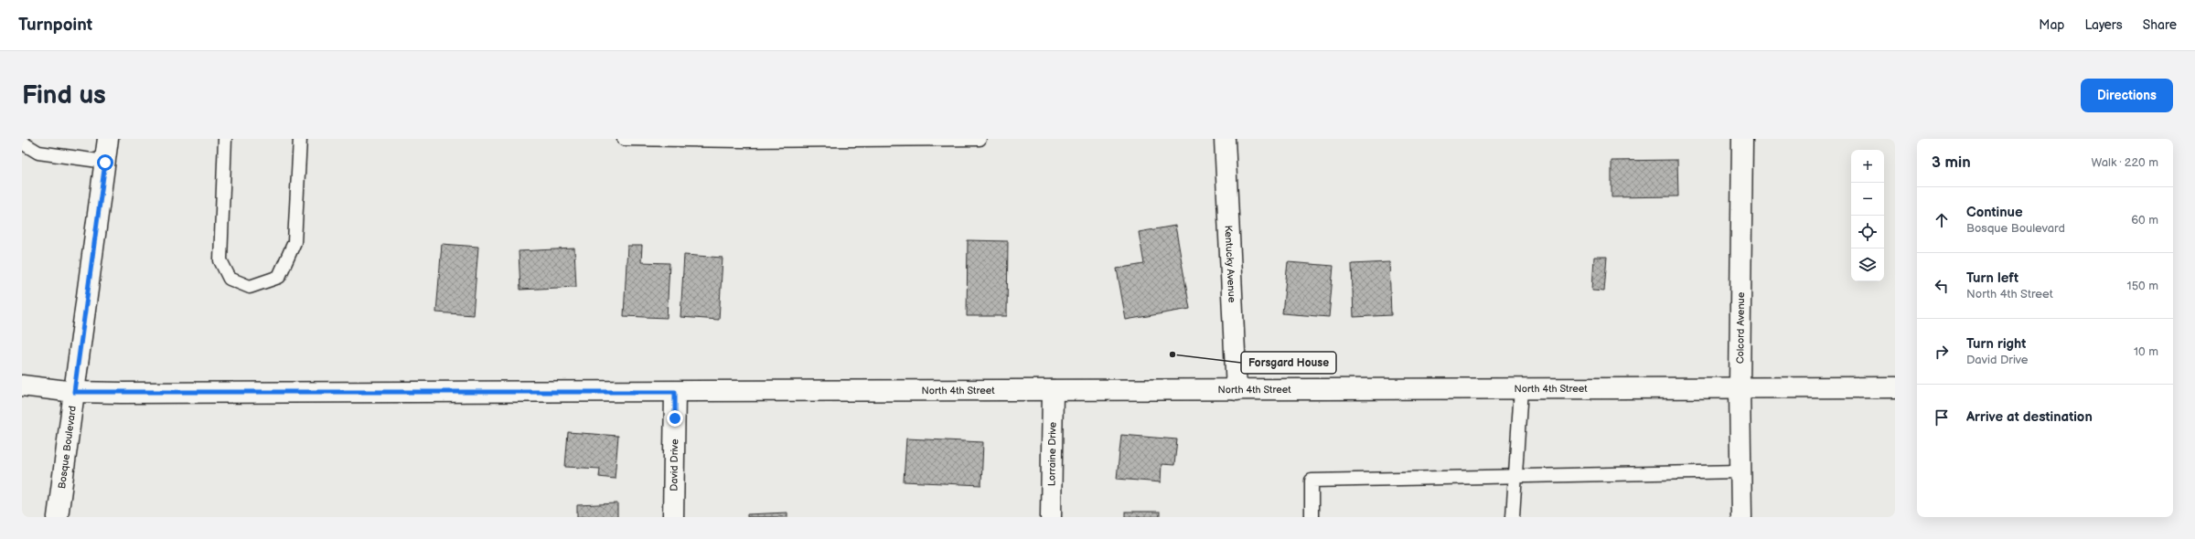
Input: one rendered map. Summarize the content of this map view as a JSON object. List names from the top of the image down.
{
  "streets": {
    "main road": [
      "Kentucky Avenue",
      "Colcord Avenue",
      "North 4th Street",
      "Bosque Boulevard",
      "Lorraine Drive",
      "David Drive"
    ]
  },
  "crossings": [
    ["Kentucky Avenue", "North 4th Street"],
    ["Colcord Avenue", "North 4th Street"],
    ["North 4th Street", "Bosque Boulevard"],
    ["North 4th Street", "Lorraine Drive"],
    ["North 4th Street", "David Drive"]
  ],
  "places": ["Forsgard House"],
  "page": {
    "header": "Turnpoint",
    "nav": ["Map", "Layers", "Share"],
    "buttons": "Directions",
    "title": "Find us",
    "heading": ["3 min", "Walk · 220 m"],
    "map_buttons": ["+", "−"],
    "list": [
      ["Continue", "Bosque Boulevard", "60 m"],
      ["Turn left", "North 4th Street", "150 m"],
      ["Turn right", "David Drive", "10 m"],
      "Arrive at destination"
    ]
  }
}
